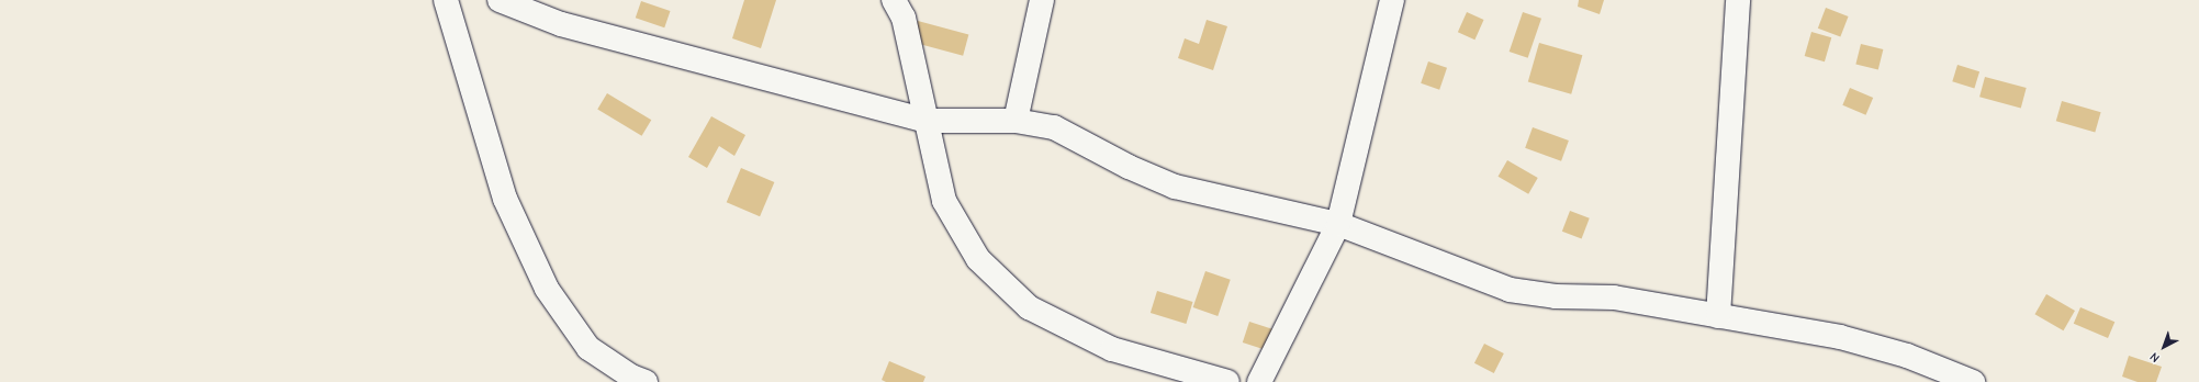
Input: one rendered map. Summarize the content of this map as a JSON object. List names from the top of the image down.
{
  "north": "bottom left"
}
